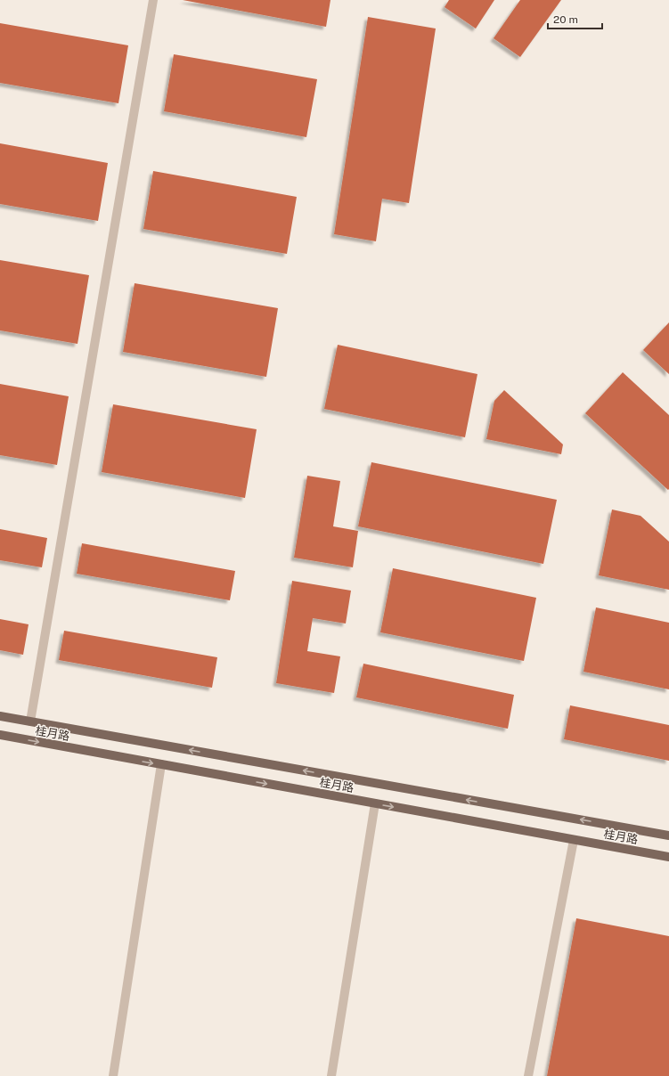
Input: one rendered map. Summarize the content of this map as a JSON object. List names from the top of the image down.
{
  "streets": {
    "main road": ["桂月路"]
  },
  "scale_bar": "20 m"
}
